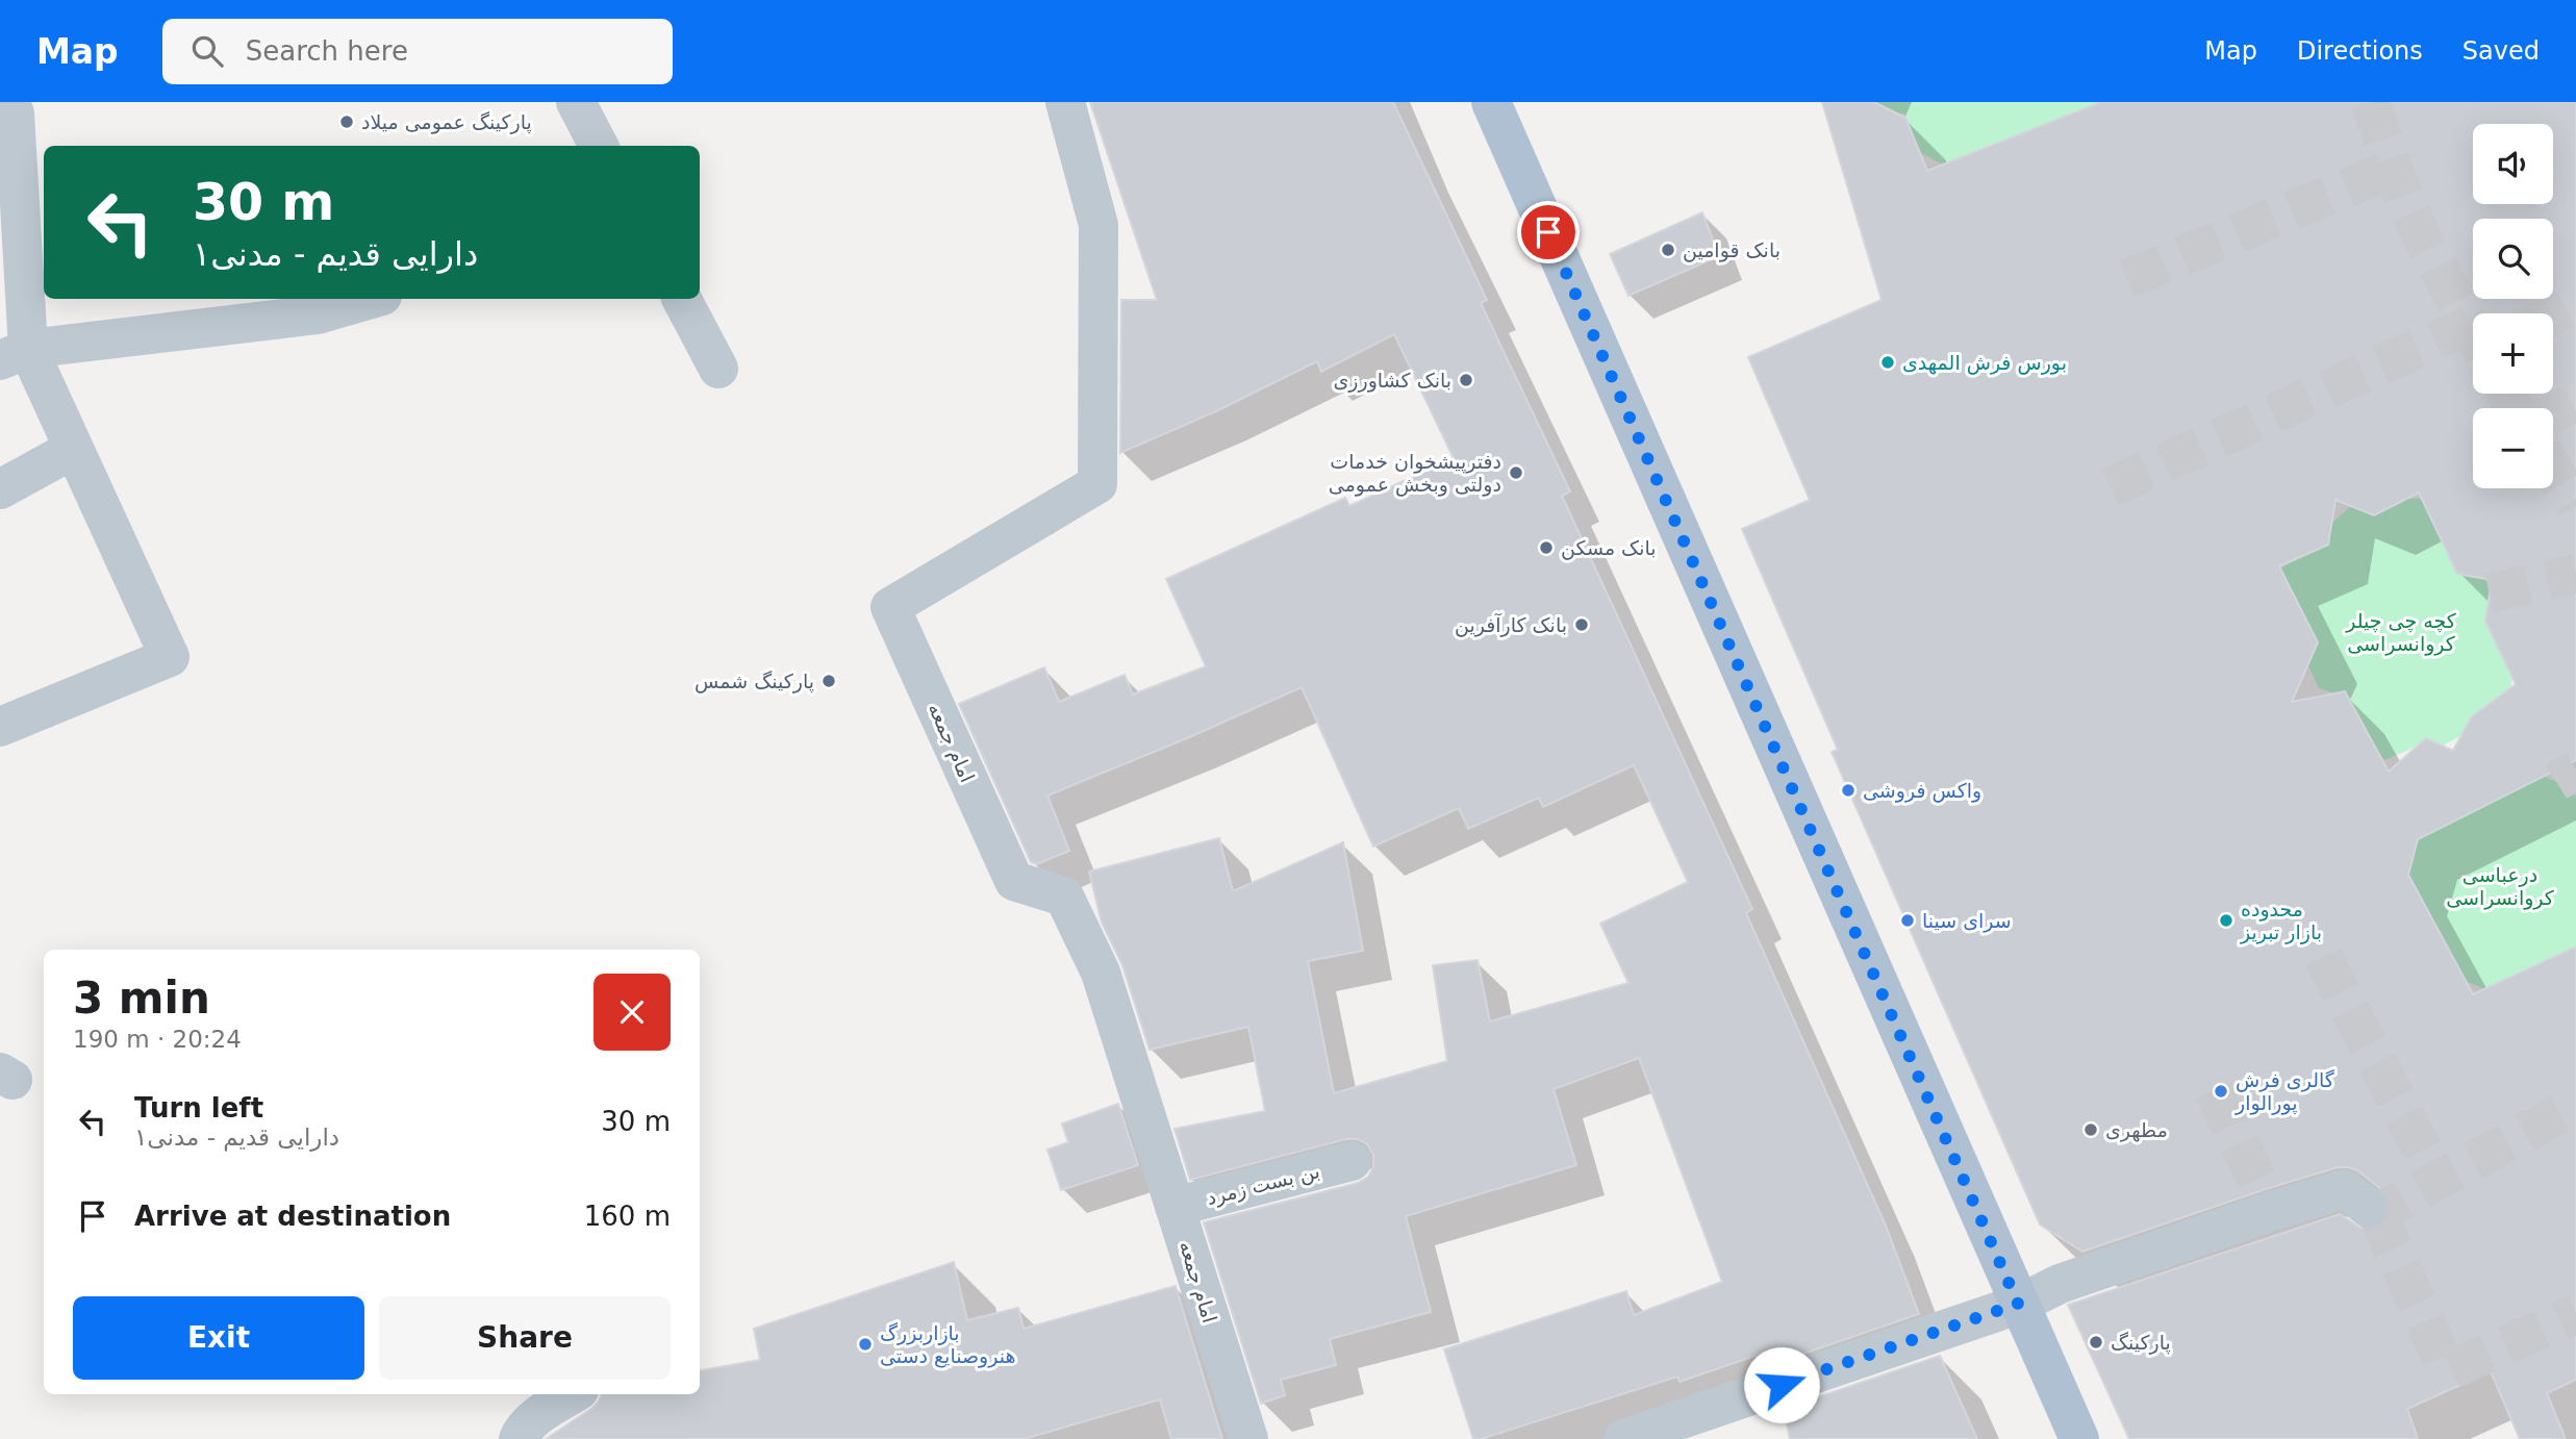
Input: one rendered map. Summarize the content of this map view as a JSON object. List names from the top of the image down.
{
  "streets": {
    "street": ["امام جمعه", "بن بست زمرد"]
  },
  "crossings": [
    ["امام جمعه", "بن بست زمرد"]
  ],
  "parks": ["کچه چی چیلر کروانسراسی", "درعباسی کروانسراسی"],
  "places": [
    "پارکینگ عمومی میلاد",
    "بانک قوامین",
    "بورس فرش المهدی",
    "بانک کشاورزی",
    "دفترپیشخوان خدمات دولتی وبخش عمومی",
    "بانک مسکن",
    "بانک کارآفرین",
    "پارکینگ شمس",
    "واکس فروشی",
    "سرای سینا",
    "محدوده بازار تبریز",
    "گالری فرش پورالوار",
    "مطهری",
    "پارکینگ",
    "بازاربزرگ هنروصنایع دستی"
  ],
  "page": {
    "header": "Map",
    "search": "Search here",
    "nav": ["Map", "Directions", "Saved"],
    "map_buttons": ["+", "−"],
    "turn": ["30 m", "دارایی قدیم - مدنی۱"],
    "heading": ["3 min", "190 m · 20:24"],
    "list": [
      {
        "name": "Turn left",
        "note": "دارایی قدیم - مدنی۱",
        "value": "30 m"
      },
      {
        "name": "Arrive at destination",
        "value": "160 m"
      }
    ],
    "buttons": ["Exit", "Share"]
  }
}
